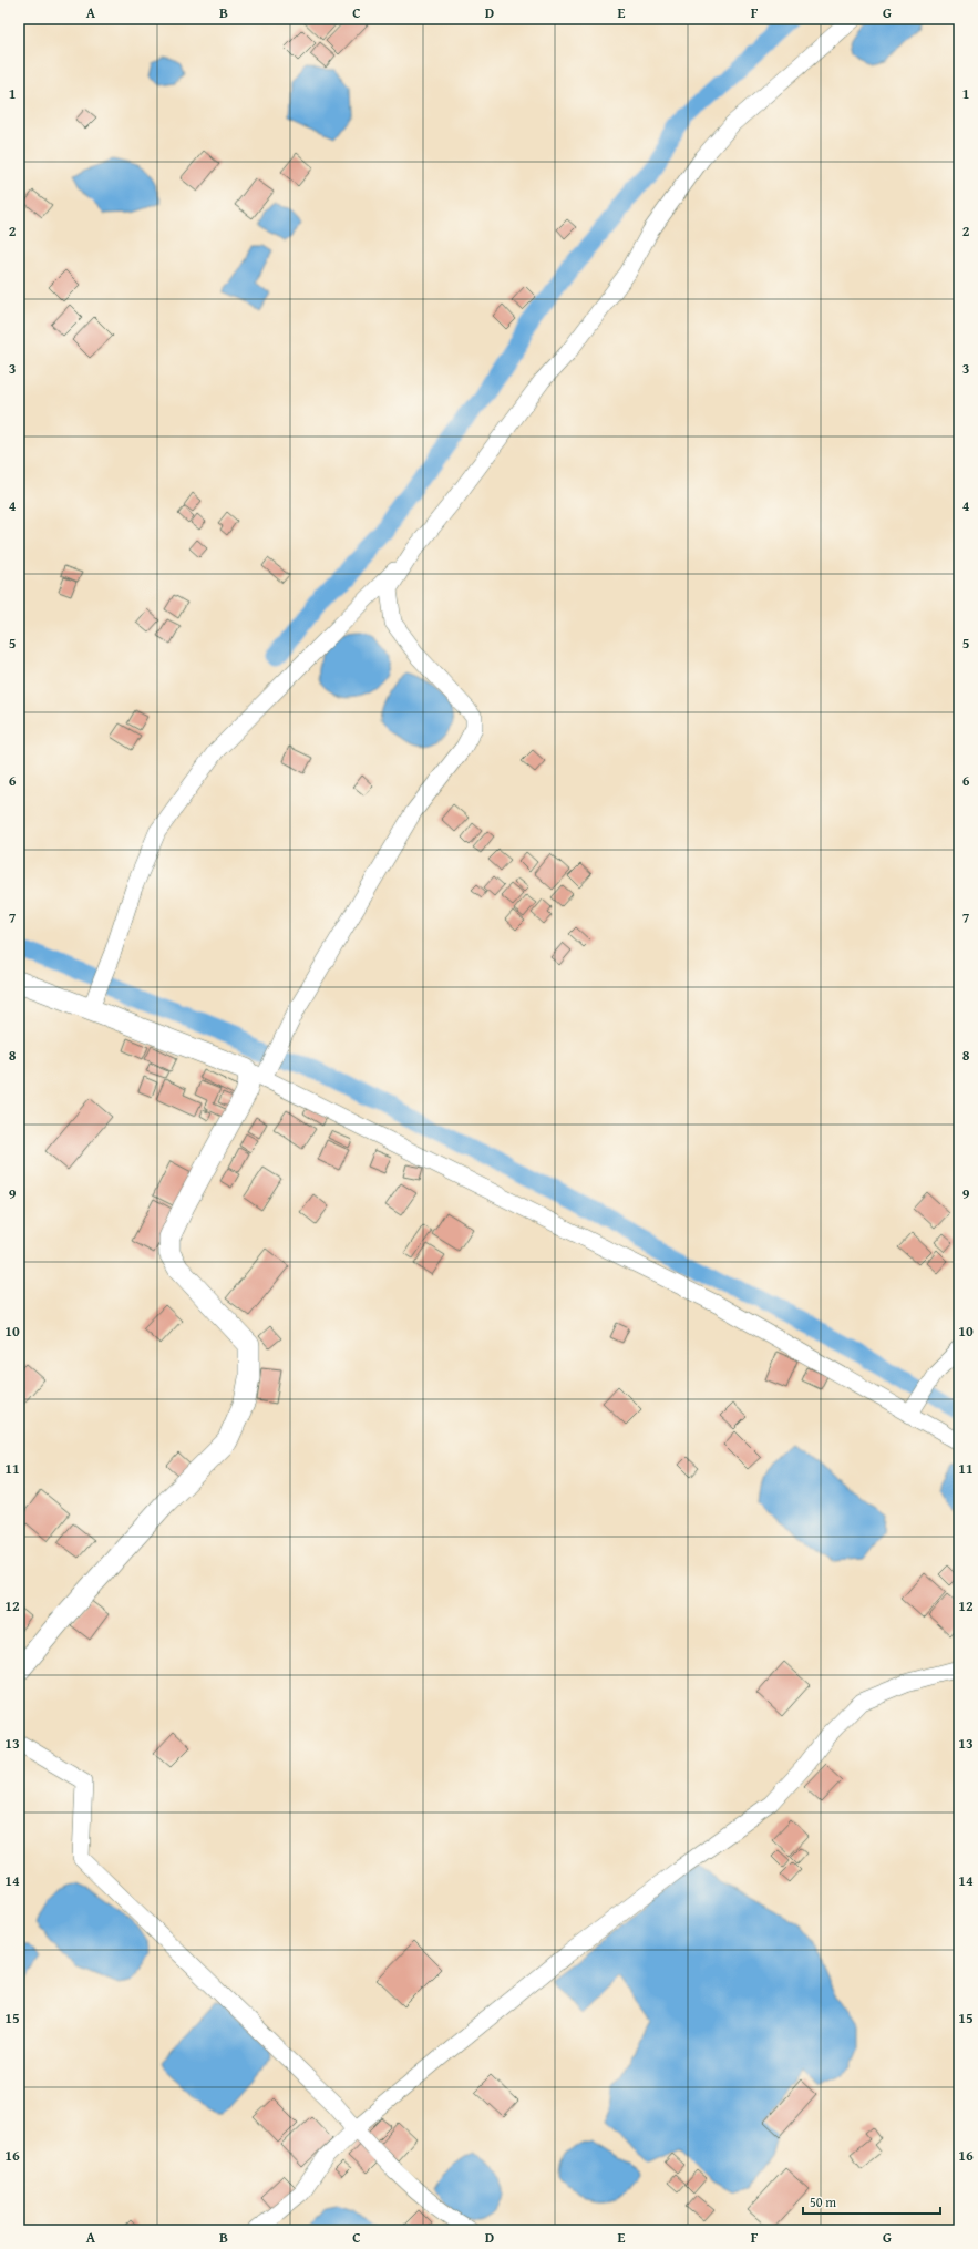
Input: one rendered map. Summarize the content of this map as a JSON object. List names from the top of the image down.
{
  "scale_bar": "50 m",
  "grid": {
    "columns": [
      "A",
      "B",
      "C",
      "D",
      "E",
      "F",
      "G"
    ],
    "rows": [
      "1",
      "2",
      "3",
      "4",
      "5",
      "6",
      "7",
      "8",
      "9",
      "10",
      "11",
      "12",
      "13",
      "14",
      "15",
      "16"
    ]
  }
}
